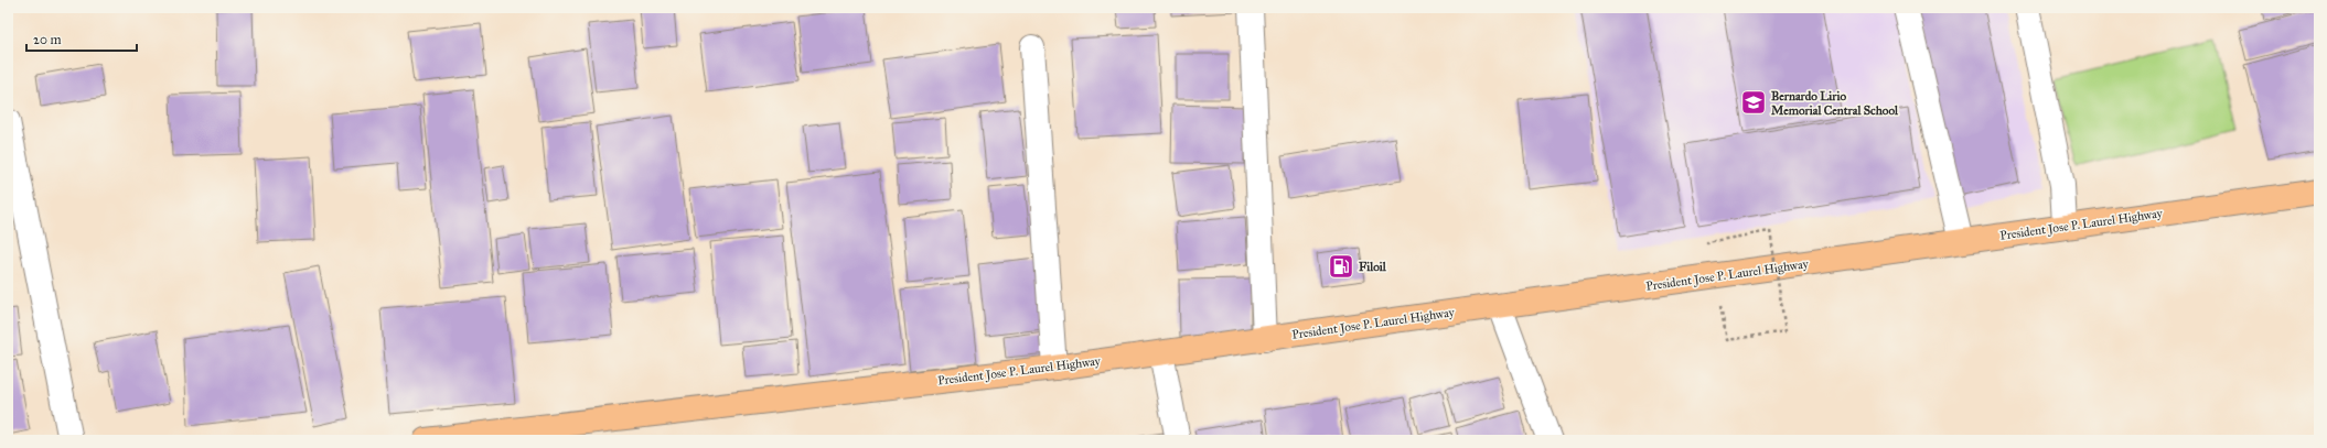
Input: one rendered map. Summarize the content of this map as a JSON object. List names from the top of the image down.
{
  "streets": {
    "highway": ["President Jose P. Laurel Highway"]
  },
  "places": {
    "school or university": ["Bernardo Lirio Memorial Central School"],
    "fuel station": ["Filoil"]
  },
  "scale_bar": "20 m"
}
